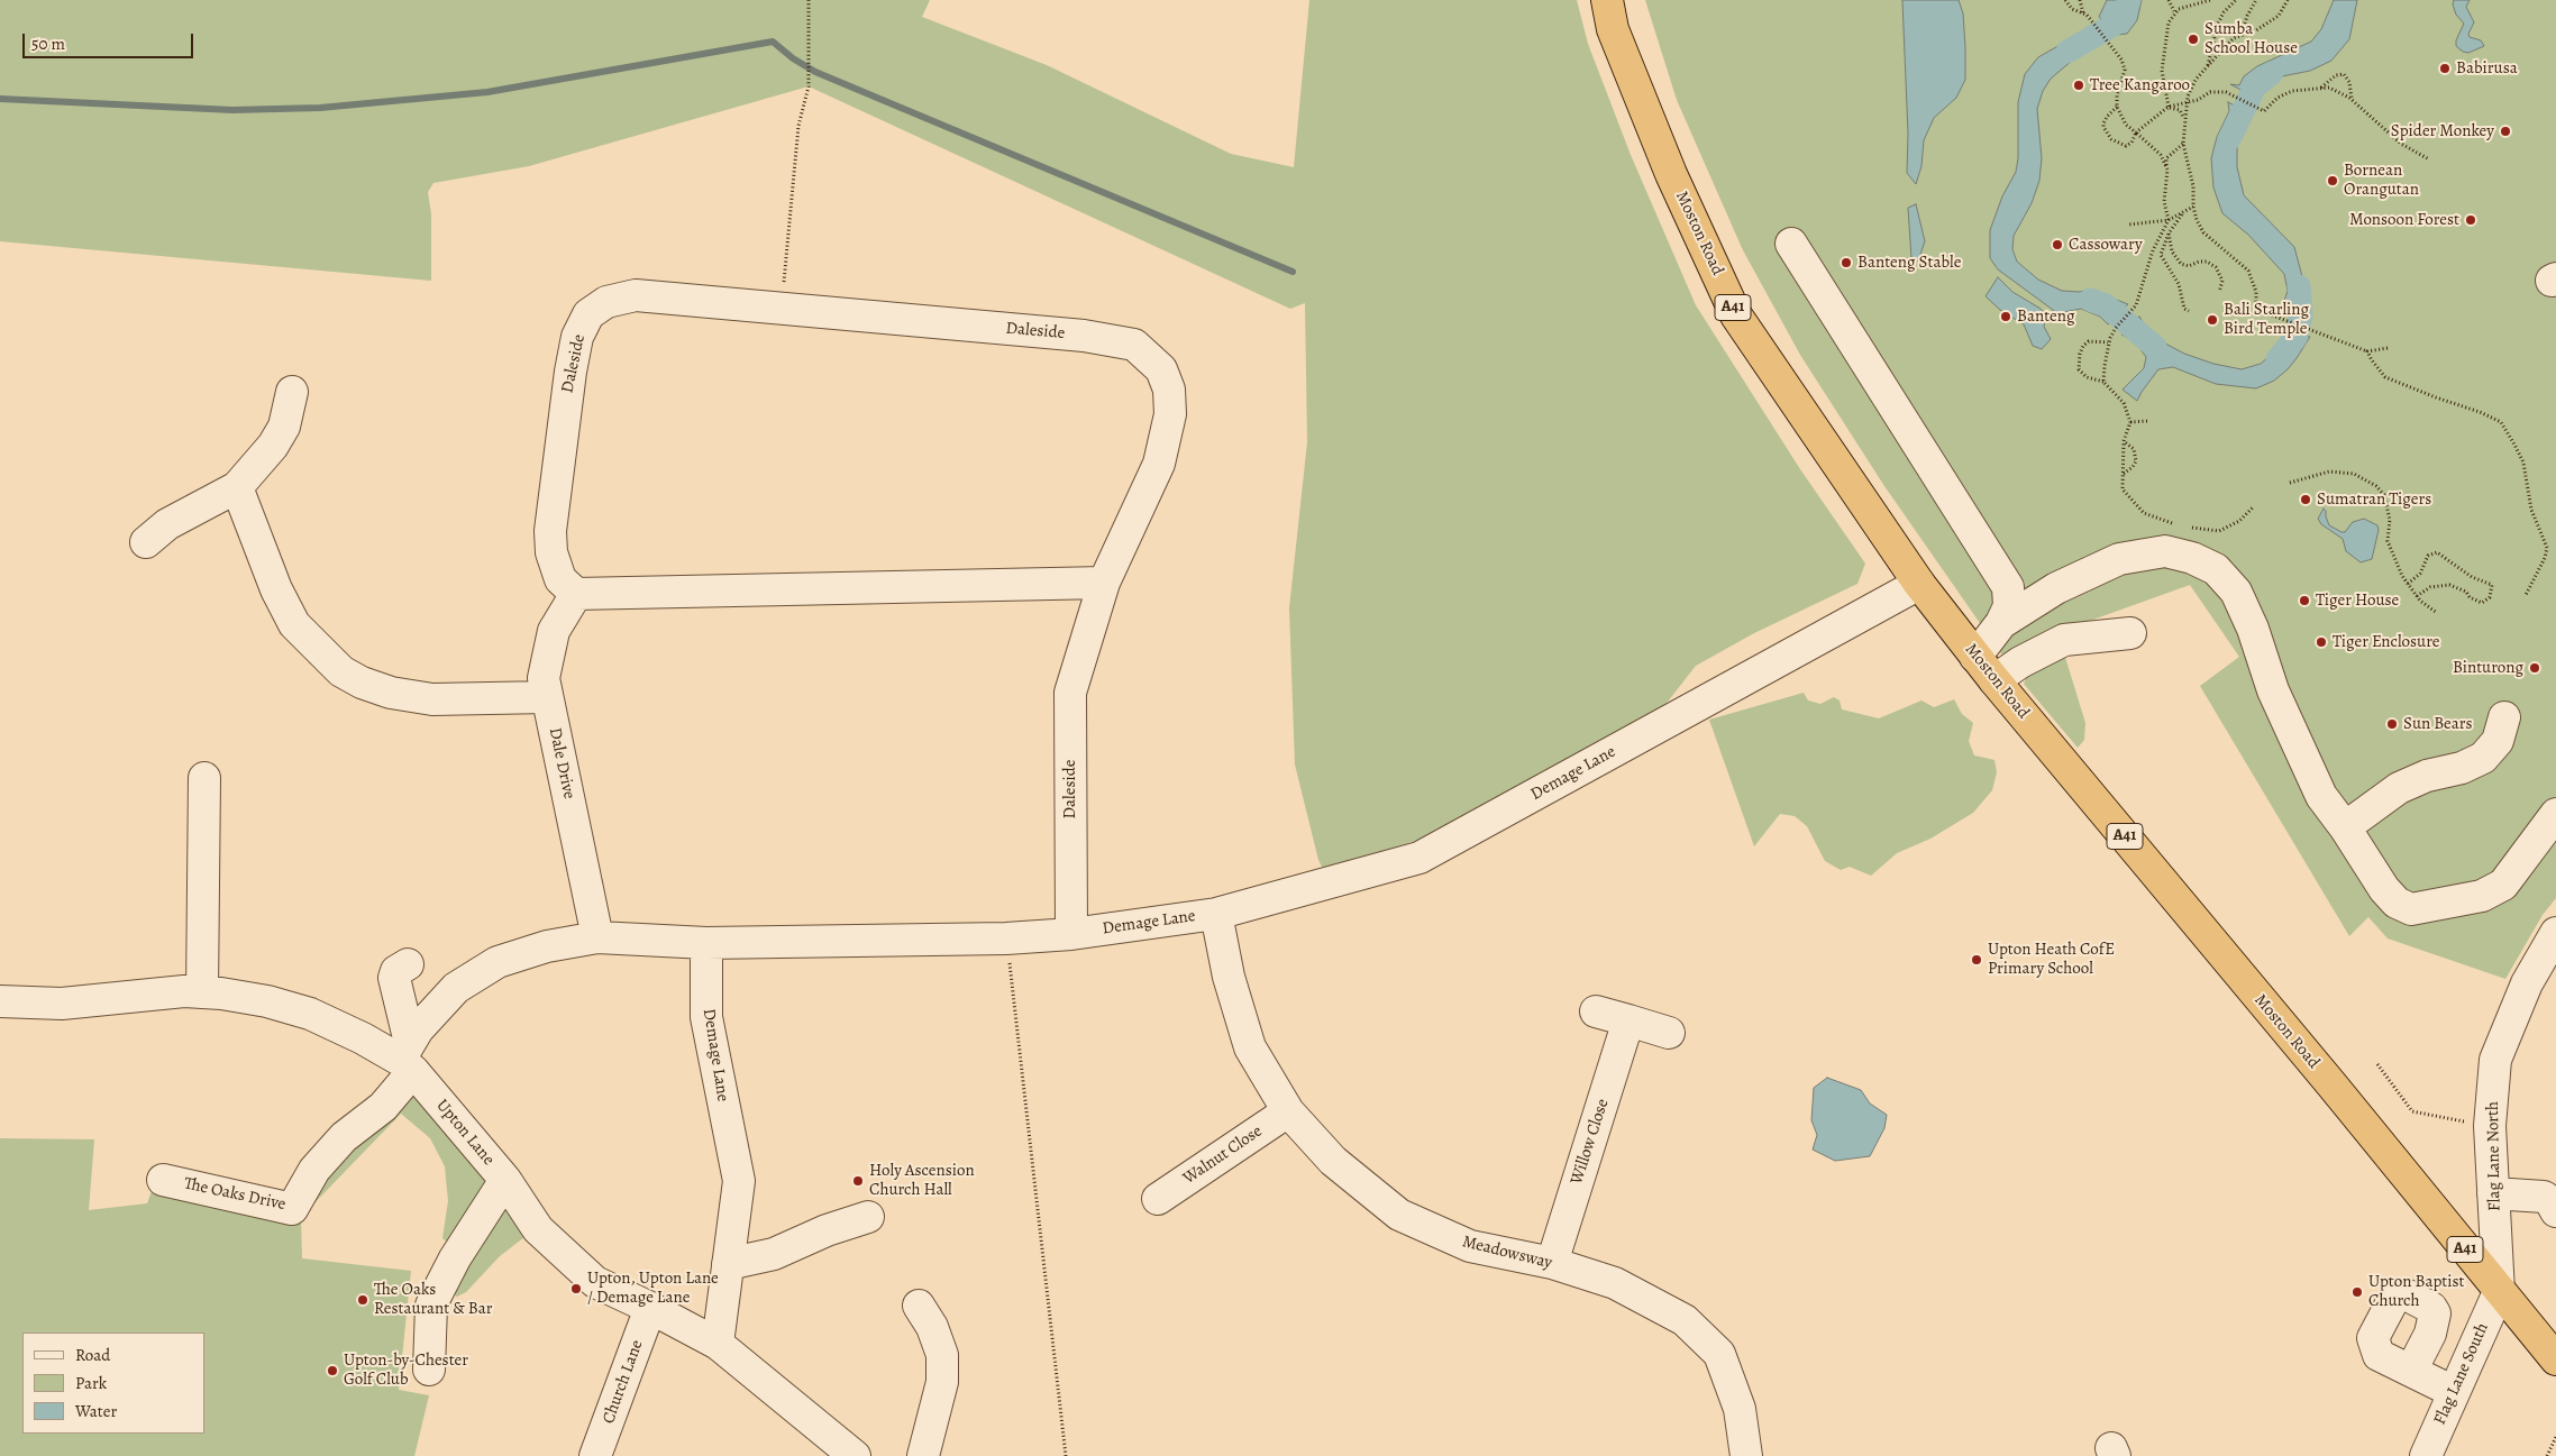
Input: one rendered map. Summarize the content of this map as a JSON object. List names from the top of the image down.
{
  "streets": {
    "highway": ["Moston Road", "A41"],
    "street": [
      "Daleside",
      "Dale Drive",
      "Demage Lane",
      "Upton Lane",
      "Willow Close",
      "Walnut Close",
      "Flag Lane North",
      "The Oaks Drive",
      "Meadowsway",
      "Flag Lane South",
      "Church Lane"
    ]
  },
  "crossings": [
    ["Moston Road", "A41"],
    ["Moston Road", "Demage Lane"],
    ["Moston Road", "Flag Lane North"],
    ["Moston Road", "Flag Lane South"],
    ["A41", "Flag Lane North"],
    ["A41", "Flag Lane South"],
    ["Daleside", "Dale Drive"],
    ["Daleside", "Demage Lane"],
    ["Demage Lane", "Upton Lane"],
    ["Demage Lane", "Meadowsway"],
    ["Upton Lane", "The Oaks Drive"],
    ["Upton Lane", "Church Lane"],
    ["Willow Close", "Meadowsway"],
    ["Walnut Close", "Meadowsway"],
    ["Flag Lane North", "Flag Lane South"]
  ],
  "places": [
    "Sumba School House",
    "Babirusa",
    "Tree Kangaroo",
    "Spider Monkey",
    "Bornean Orangutan",
    "Monsoon Forest",
    "Cassowary",
    "Banteng Stable",
    "Banteng",
    "Bali Starling Bird Temple",
    "Sumatran Tigers",
    "Tiger House",
    "Tiger Enclosure",
    "Binturong",
    "Sun Bears",
    "Upton Heath CofE Primary School",
    "Holy Ascension Church Hall",
    "Upton, Upton Lane / Demage Lane",
    "Upton Baptist Church",
    "The Oaks Restaurant & Bar",
    "Upton-by-Chester Golf Club"
  ],
  "legend": ["Road", "Park", "Water"],
  "scale_bar": "50 m"
}
